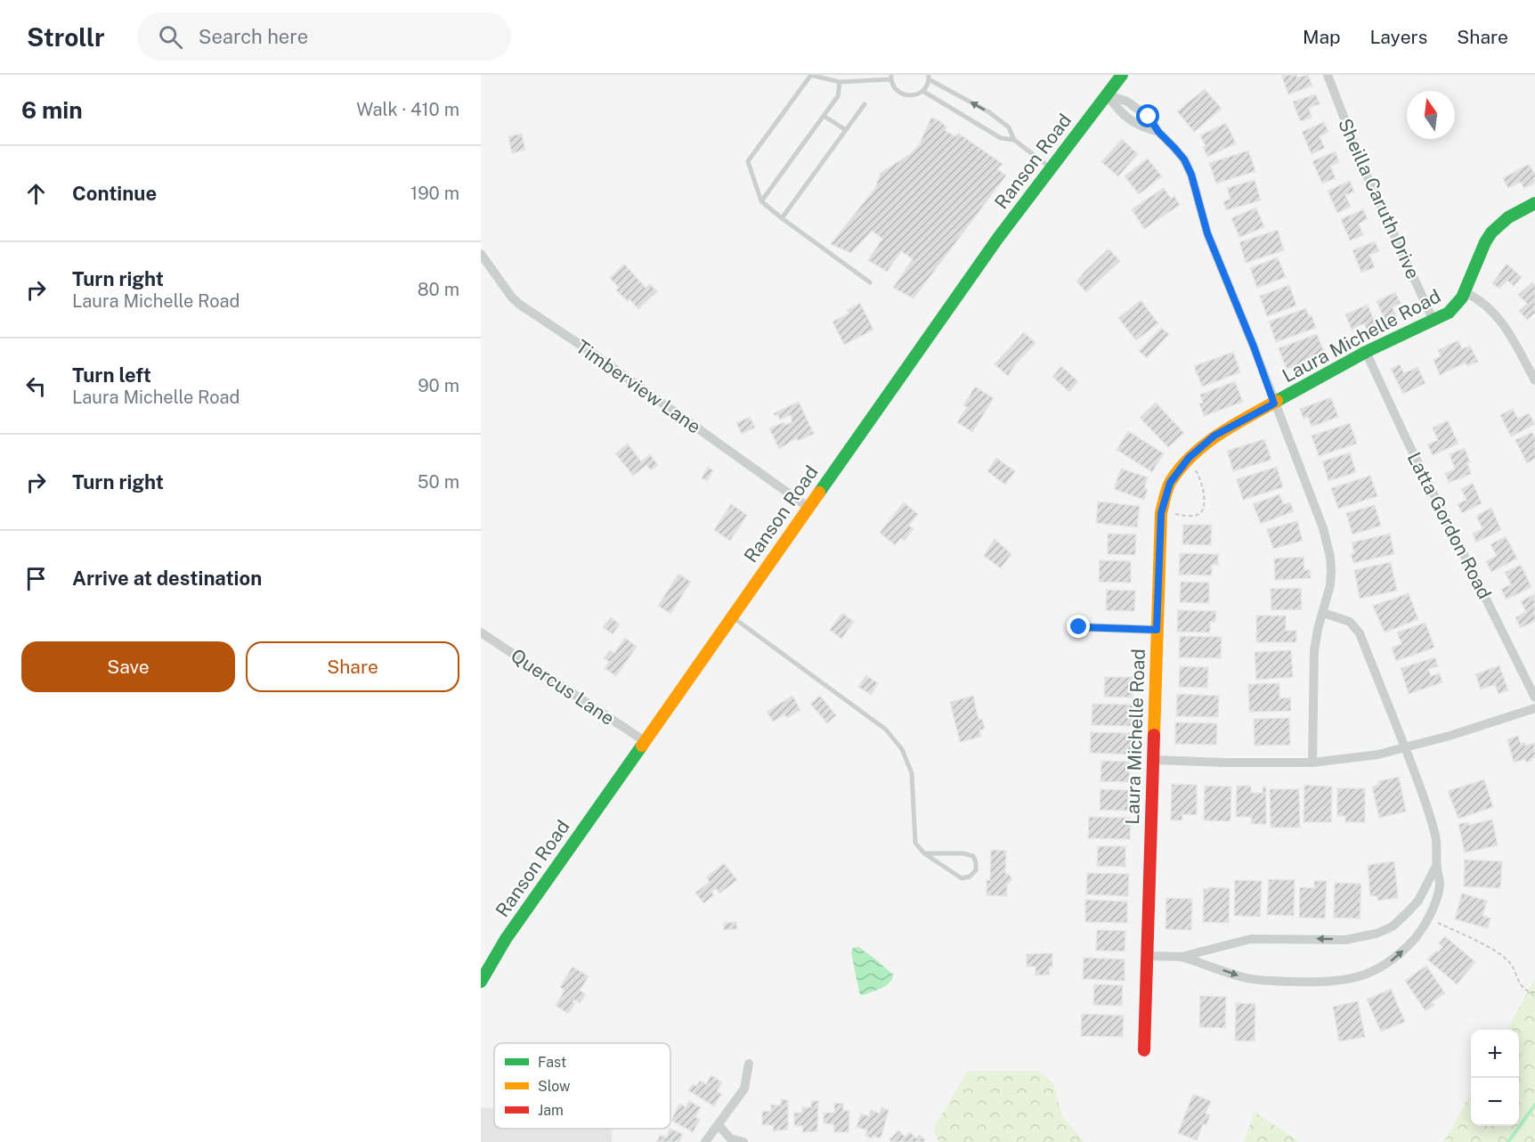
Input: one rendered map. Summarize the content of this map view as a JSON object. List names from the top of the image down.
{
  "streets": {
    "street": [
      "Ranson Road",
      "Sheilla Caruth Drive",
      "Laura Michelle Road",
      "Timberview Lane",
      "Latta Gordon Road",
      "Quercus Lane"
    ]
  },
  "crossings": [
    ["Ranson Road", "Timberview Lane"],
    ["Ranson Road", "Quercus Lane"],
    ["Sheilla Caruth Drive", "Laura Michelle Road"],
    ["Laura Michelle Road", "Latta Gordon Road"]
  ],
  "legend": ["Fast", "Slow", "Jam"],
  "north": "top",
  "page": {
    "header": "Strollr",
    "search": "Search here",
    "nav": ["Map", "Layers", "Share"],
    "heading": ["6 min", "Walk · 410 m"],
    "list": [
      ["Continue", "190 m"],
      ["Turn right", "Laura Michelle Road", "80 m"],
      ["Turn left", "Laura Michelle Road", "90 m"],
      ["Turn right", "50 m"],
      "Arrive at destination"
    ],
    "buttons": ["Save", "Share"],
    "map_buttons": ["+", "−"]
  }
}
